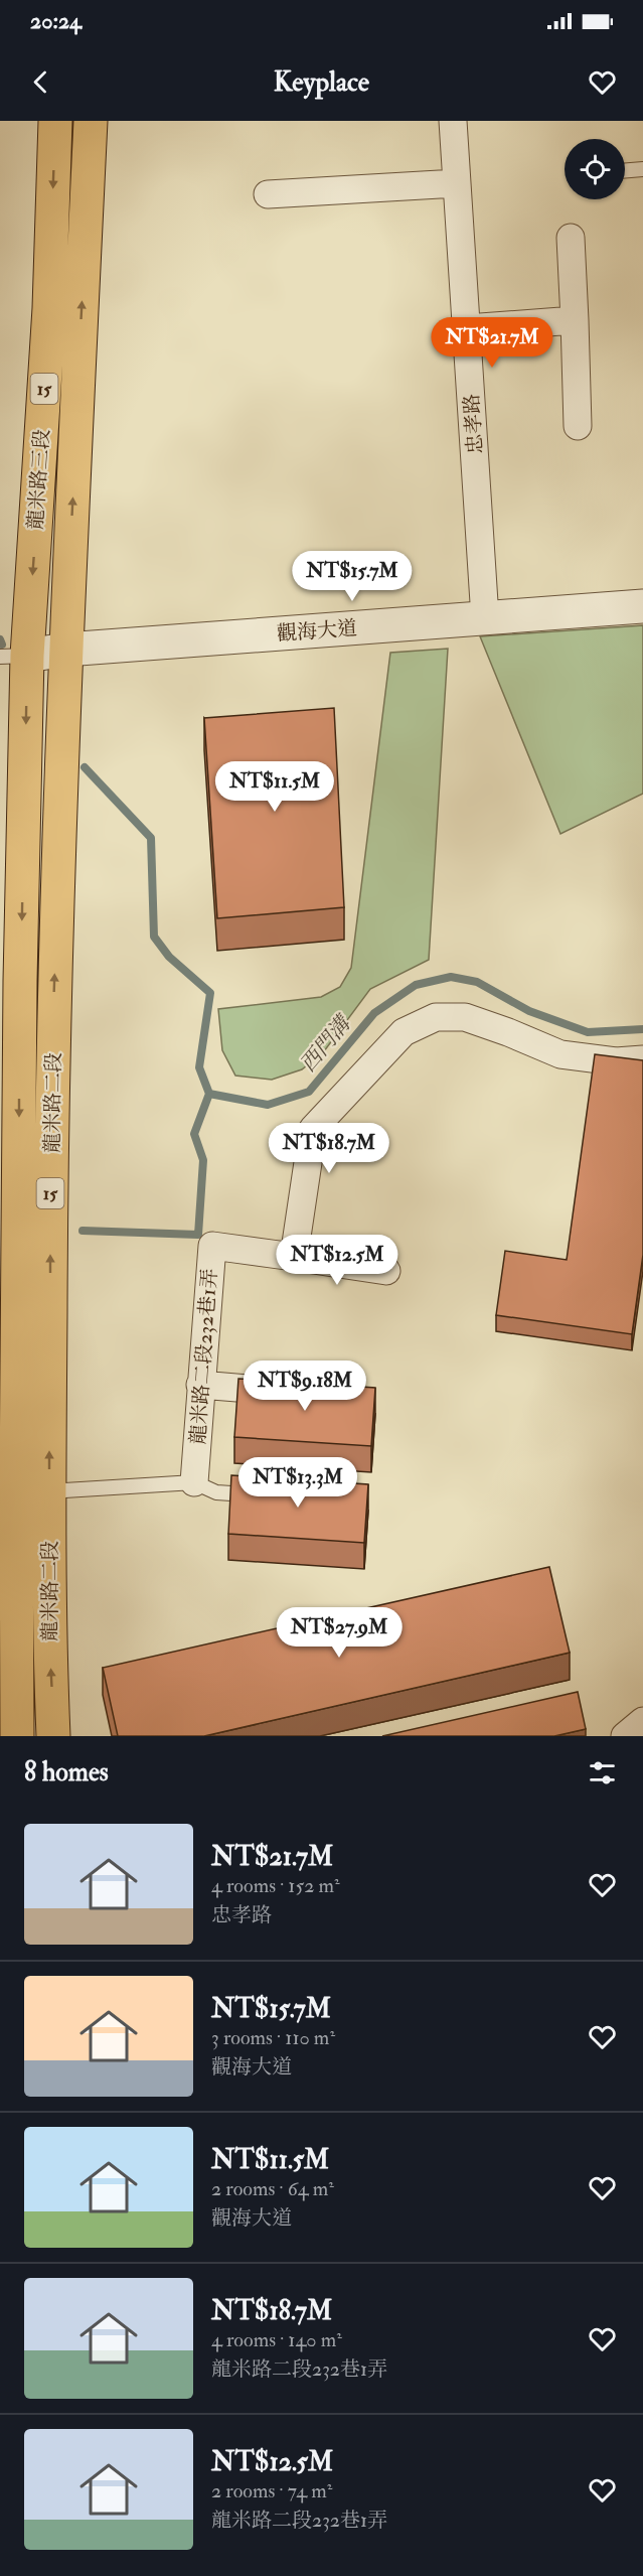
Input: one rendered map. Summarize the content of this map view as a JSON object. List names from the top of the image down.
{
  "streets": {
    "main road": ["15", "龍米路三段", "龍米路二段"],
    "street": ["忠孝路", "觀海大道", "龍米路二段232巷1弄"]
  },
  "crossings": [
    ["忠孝路", "觀海大道"],
    ["龍米路三段", "觀海大道"],
    ["龍米路三段", "龍米路二段"],
    ["觀海大道", "龍米路二段"]
  ],
  "water": ["西門溝"],
  "page": {
    "status": "20:24",
    "header": "Keyplace",
    "price": [
      "NT$21.7M",
      "NT$15.7M",
      "NT$11.5M",
      "NT$18.7M",
      "NT$12.5M",
      "NT$9.18M",
      "NT$13.3M",
      "NT$27.9M"
    ],
    "heading": "8 homes",
    "list": [
      {
        "name": "NT$21.7M",
        "note": "4 rooms · 152 m² · 忠孝路"
      },
      {
        "name": "NT$15.7M",
        "note": "3 rooms · 110 m² · 觀海大道"
      },
      {
        "name": "NT$11.5M",
        "note": "2 rooms · 64 m² · 觀海大道"
      },
      {
        "name": "NT$18.7M",
        "note": "4 rooms · 140 m² · 龍米路二段232巷1弄"
      },
      {
        "name": "NT$12.5M",
        "note": "2 rooms · 74 m² · 龍米路二段232巷1弄"
      }
    ]
  }
}
